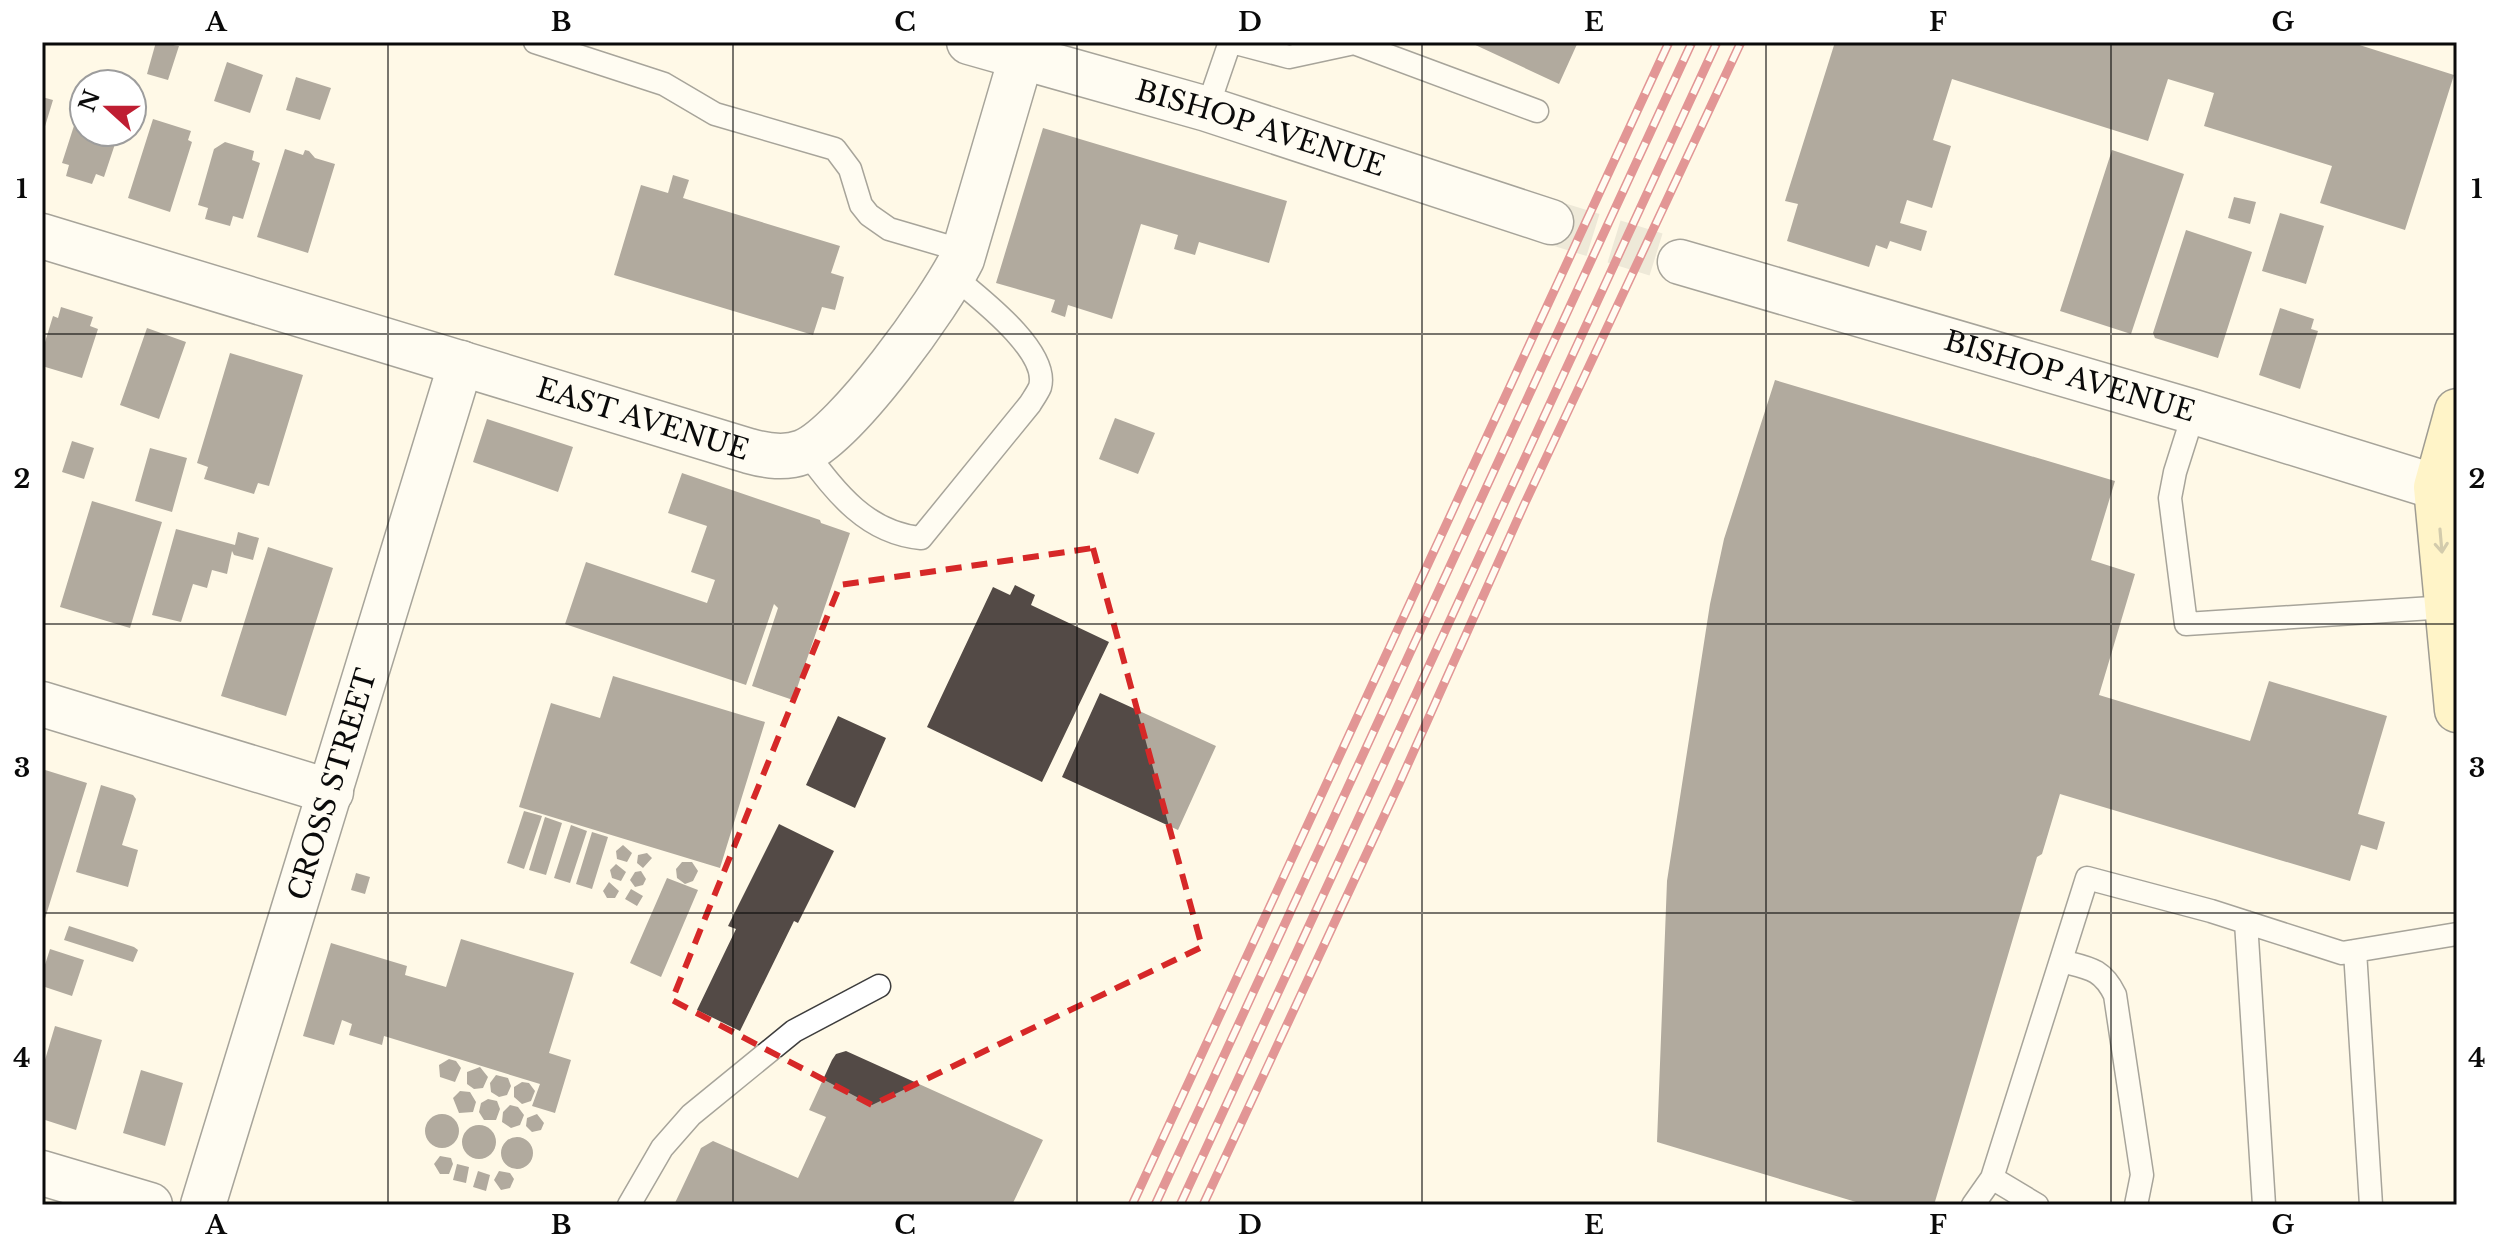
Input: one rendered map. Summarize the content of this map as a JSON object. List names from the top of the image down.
{
  "streets": {
    "street": ["BISHOP AVENUE", "EAST AVENUE", "CROSS STREET"]
  },
  "crossings": [
    ["EAST AVENUE", "CROSS STREET"]
  ],
  "north": "left",
  "grid": {
    "columns": [
      "A",
      "B",
      "C",
      "D",
      "E",
      "F",
      "G"
    ],
    "rows": [
      "1",
      "2",
      "3",
      "4"
    ]
  }
}
